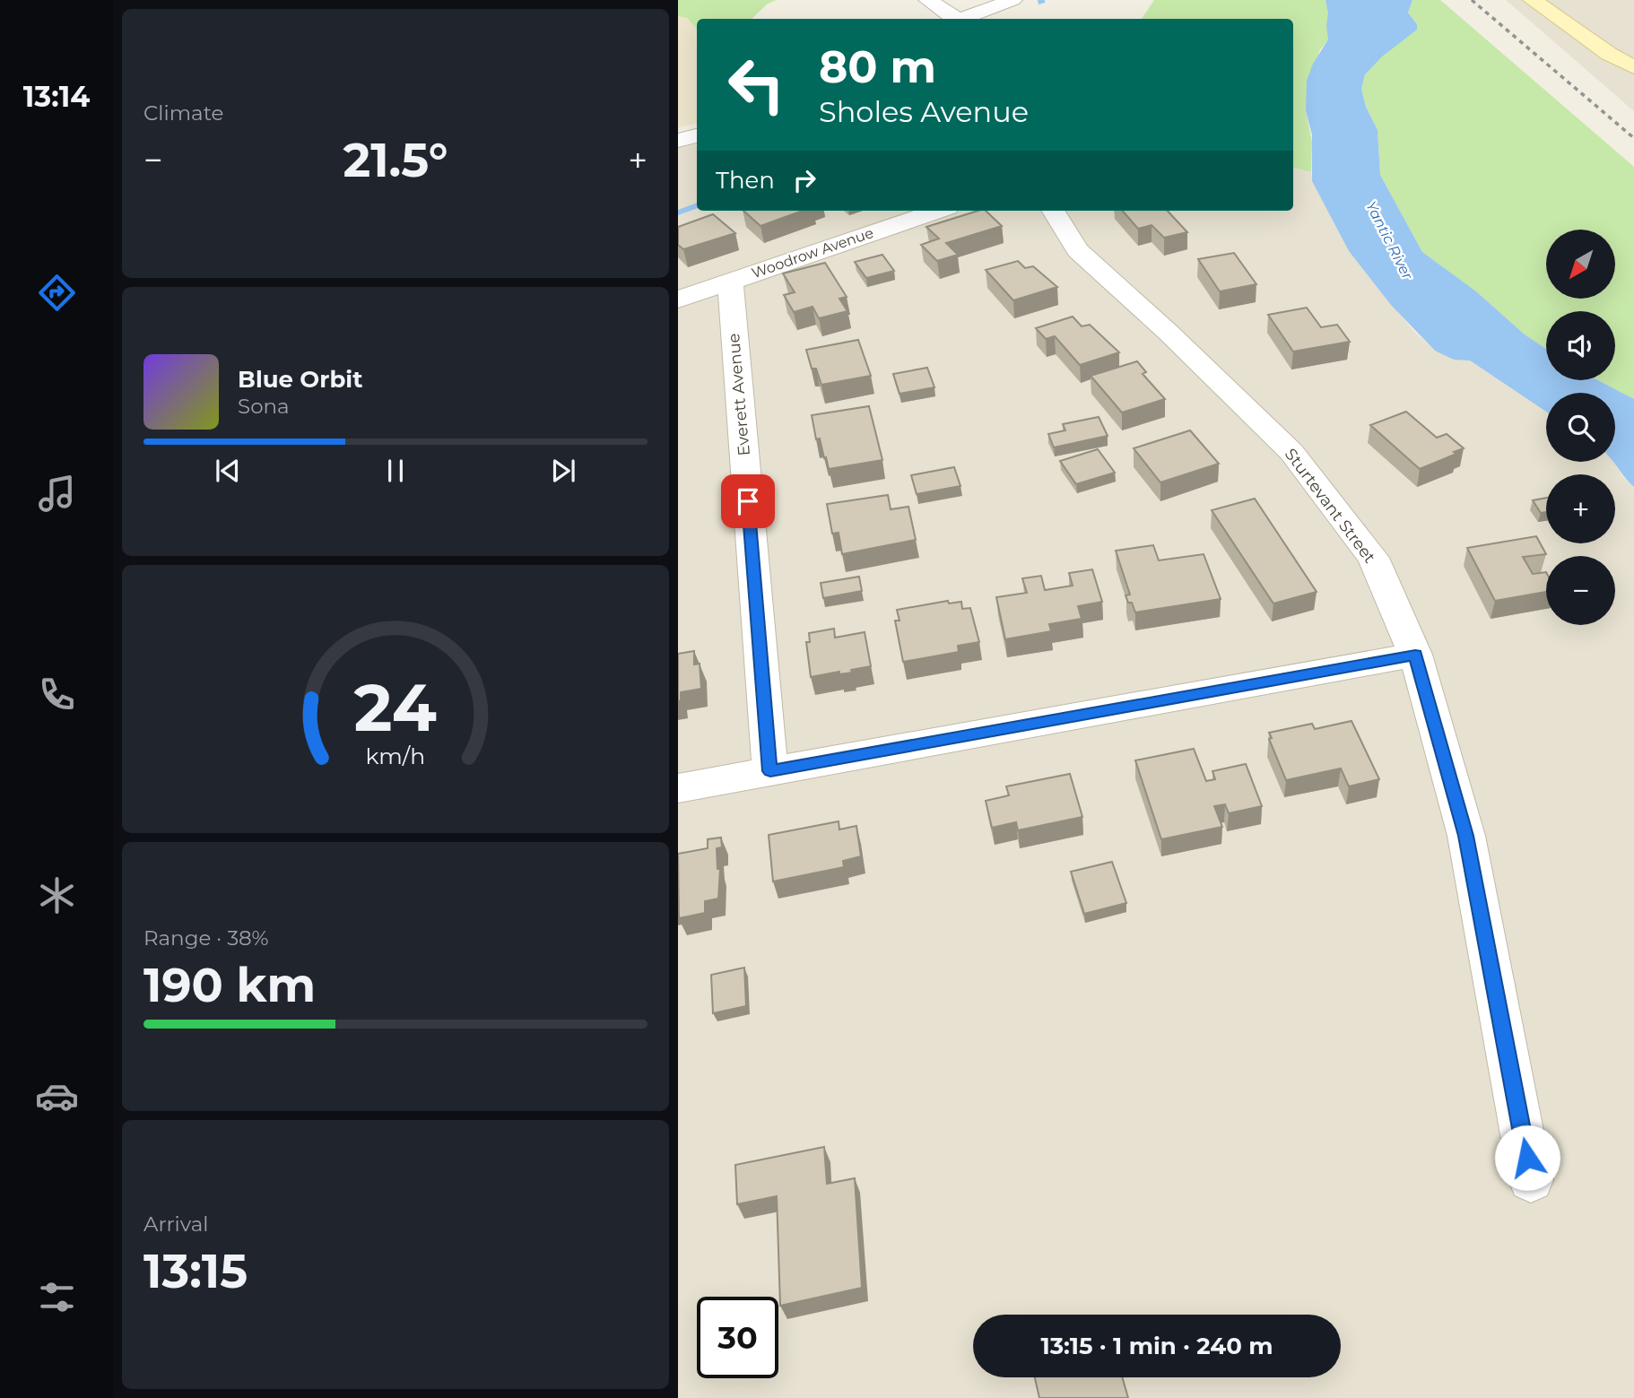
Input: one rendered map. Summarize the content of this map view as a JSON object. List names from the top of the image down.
{
  "streets": {
    "street": ["Woodrow Avenue", "Everett Avenue", "Sturtevant Street"]
  },
  "crossings": [
    ["Woodrow Avenue", "Everett Avenue"]
  ],
  "water": ["Yantic River"],
  "north": "bottom left",
  "page": {
    "tabs": "13:14",
    "tile": [
      "Climate",
      ["Range · 38%", "190 km"],
      ["Arrival", "13:15"]
    ],
    "turn": ["80 m", "Sholes Avenue"],
    "heat": ["−", "21.5°", "+"],
    "then": "Then",
    "map_buttons": ["+", "−"],
    "song": ["Blue Orbit", "Sona"],
    "limit": "30",
    "trip": "13:15 · 1 min · 240 m",
    "gauge": ["24", "km/h"]
  }
}
